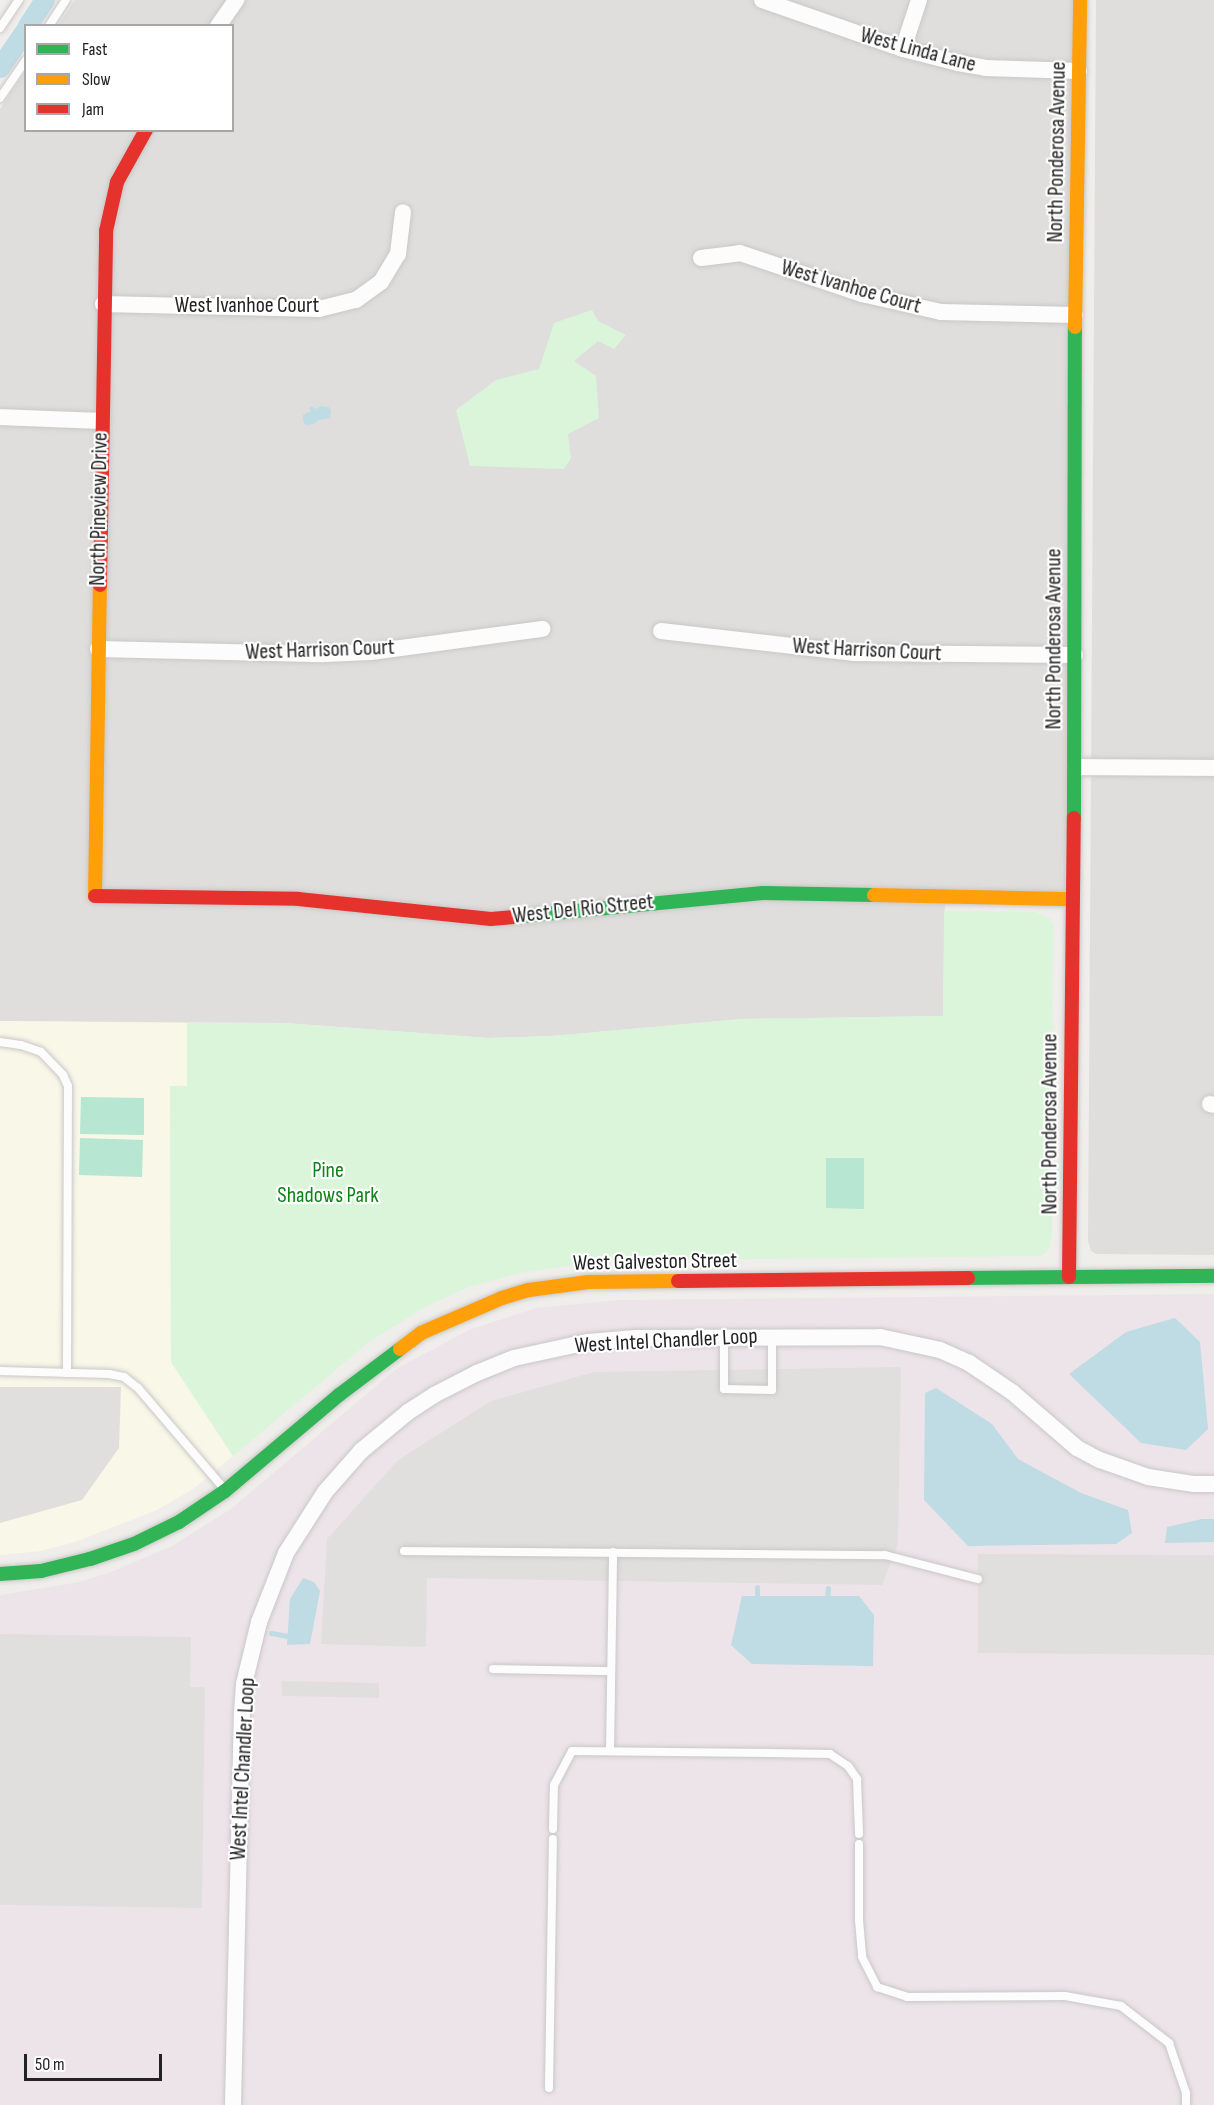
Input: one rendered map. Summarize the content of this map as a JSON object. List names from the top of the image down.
{
  "streets": {
    "street": [
      "West Linda Lane",
      "North Ponderosa Avenue",
      "West Ivanhoe Court",
      "North Pineview Drive",
      "West Harrison Court",
      "West Del Rio Street",
      "West Galveston Street",
      "West Intel Chandler Loop"
    ]
  },
  "crossings": [
    ["West Linda Lane", "North Ponderosa Avenue"],
    ["North Ponderosa Avenue", "West Ivanhoe Court"],
    ["North Ponderosa Avenue", "West Harrison Court"],
    ["North Ponderosa Avenue", "West Del Rio Street"],
    ["North Ponderosa Avenue", "West Galveston Street"],
    ["West Ivanhoe Court", "North Pineview Drive"],
    ["North Pineview Drive", "West Harrison Court"],
    ["North Pineview Drive", "West Del Rio Street"]
  ],
  "parks": ["Pine Shadows Park"],
  "legend": ["Fast", "Slow", "Jam"],
  "scale_bar": "50 m"
}
